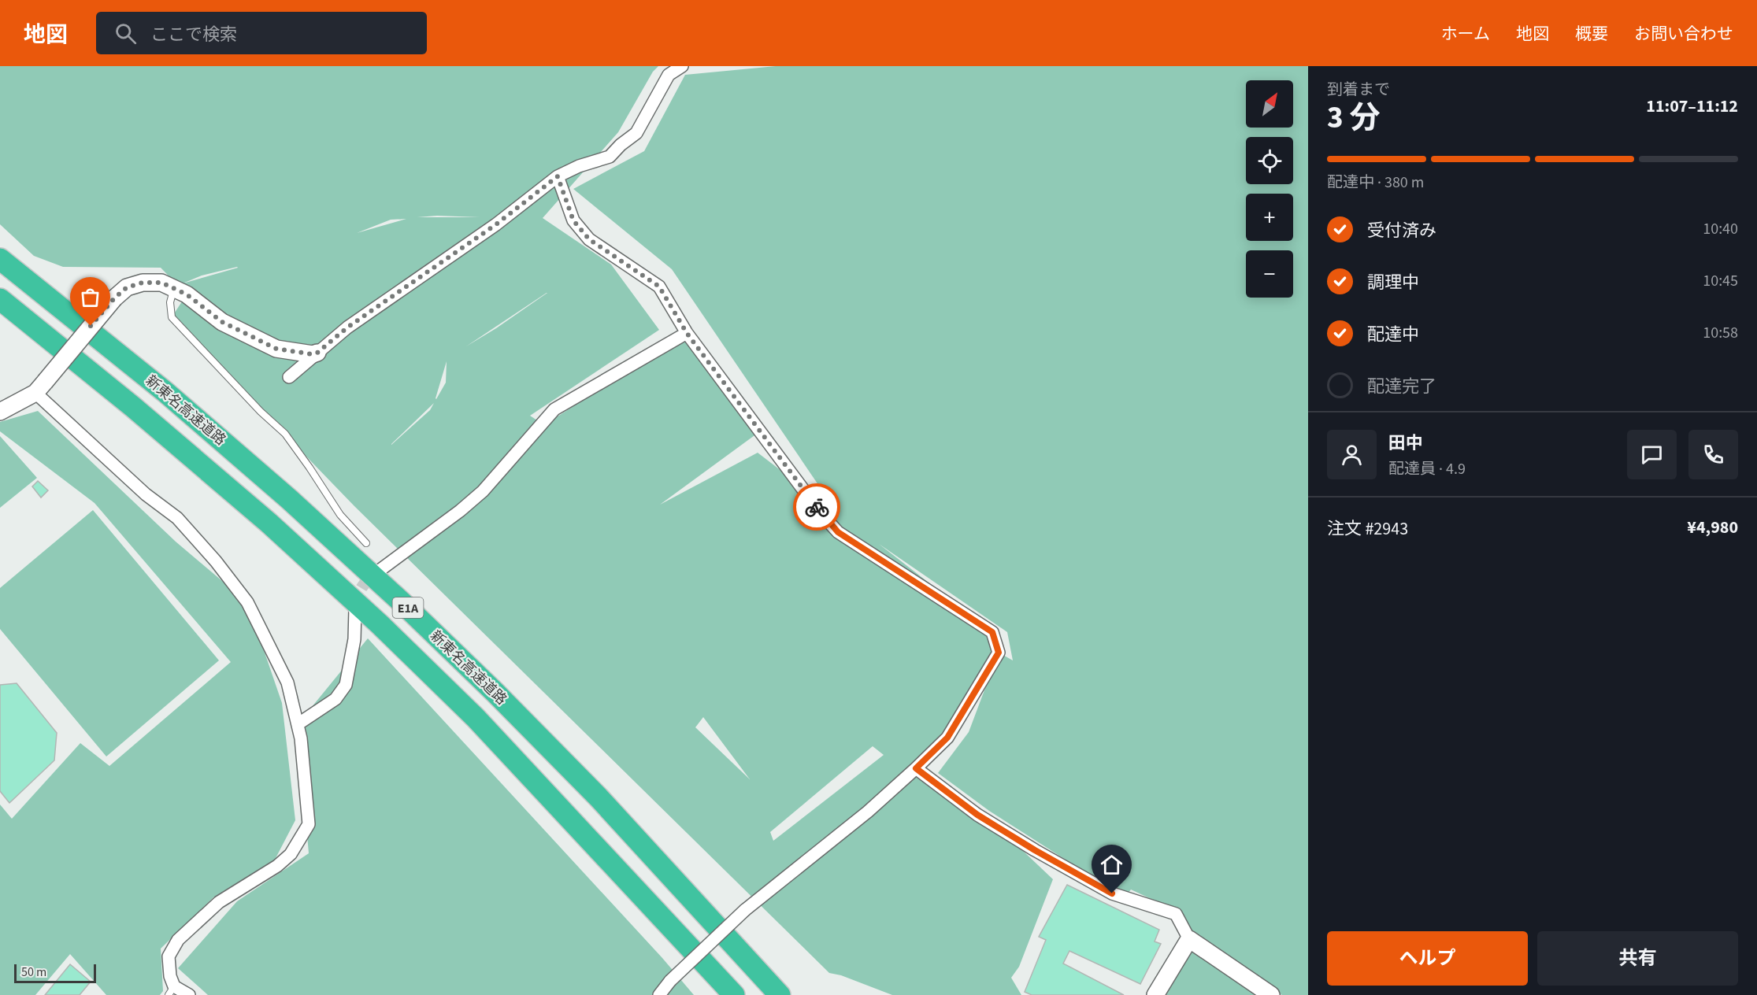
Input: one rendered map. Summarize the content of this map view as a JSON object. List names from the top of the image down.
{
  "streets": {
    "highway": ["新東名高速道路", "E1A"]
  },
  "scale_bar": "50 m",
  "north": "top right",
  "page": {
    "header": "地図",
    "search": "ここで検索",
    "nav": [
      "ホーム",
      "地図",
      "概要",
      "お問い合わせ"
    ],
    "heading": ["3 分", "到着まで", "11:07–11:12"],
    "panel": [
      "田中",
      "配達員 · 4.9",
      "注文 #2943",
      "¥4,980"
    ],
    "map_buttons": ["+", "−"],
    "bar": "配達中 · 380 m",
    "list": [
      ["受付済み", "10:40"],
      ["調理中", "10:45"],
      ["配達中", "10:58"],
      "配達完了"
    ],
    "buttons": ["ヘルプ", "共有"],
    "scale": "50 m"
  }
}
